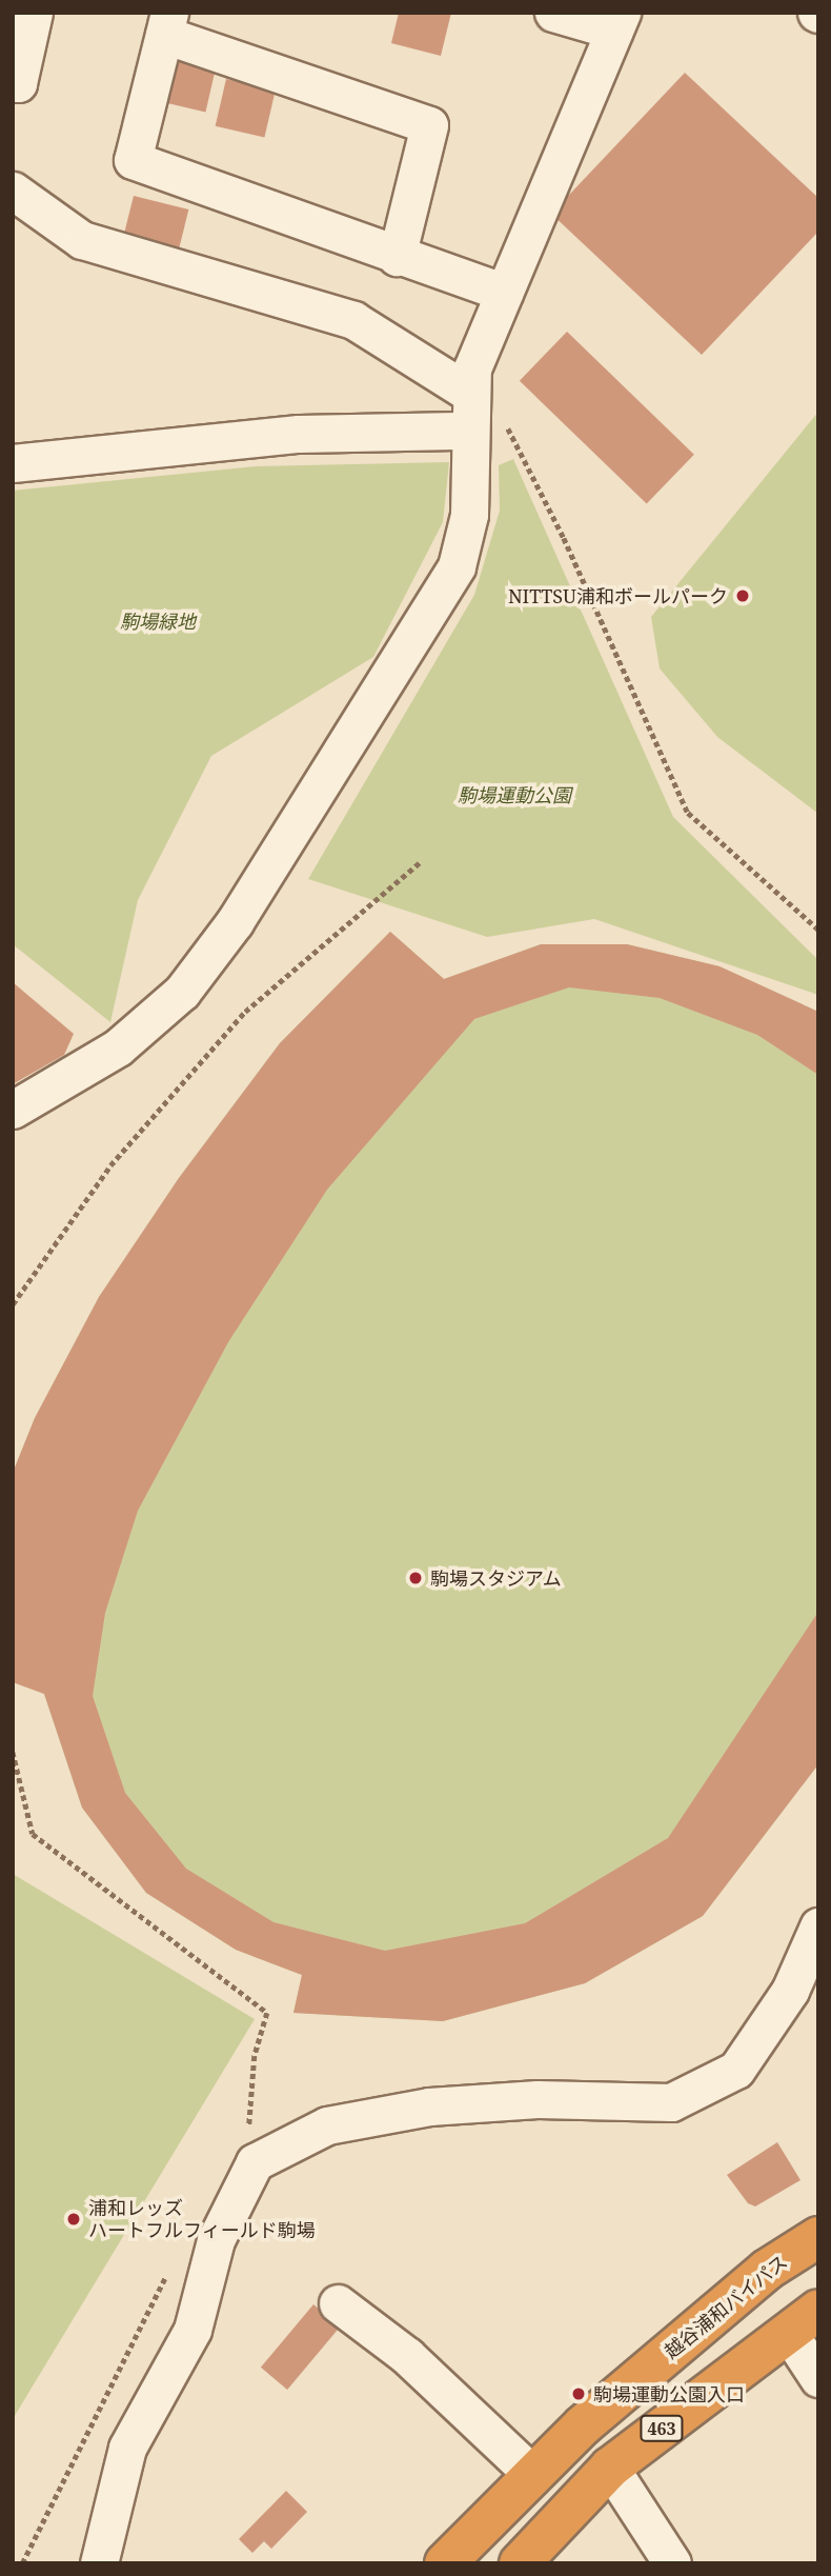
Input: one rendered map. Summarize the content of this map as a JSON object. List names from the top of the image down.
{
  "streets": {
    "highway": ["越谷浦和バイパス", "463"]
  },
  "parks": ["駒場緑地", "駒場運動公園"],
  "places": [
    "NITTSU浦和ボールパーク",
    "駒場スタジアム",
    "浦和レッズ ハートフルフィールド駒場",
    "駒場運動公園入口"
  ]
}
